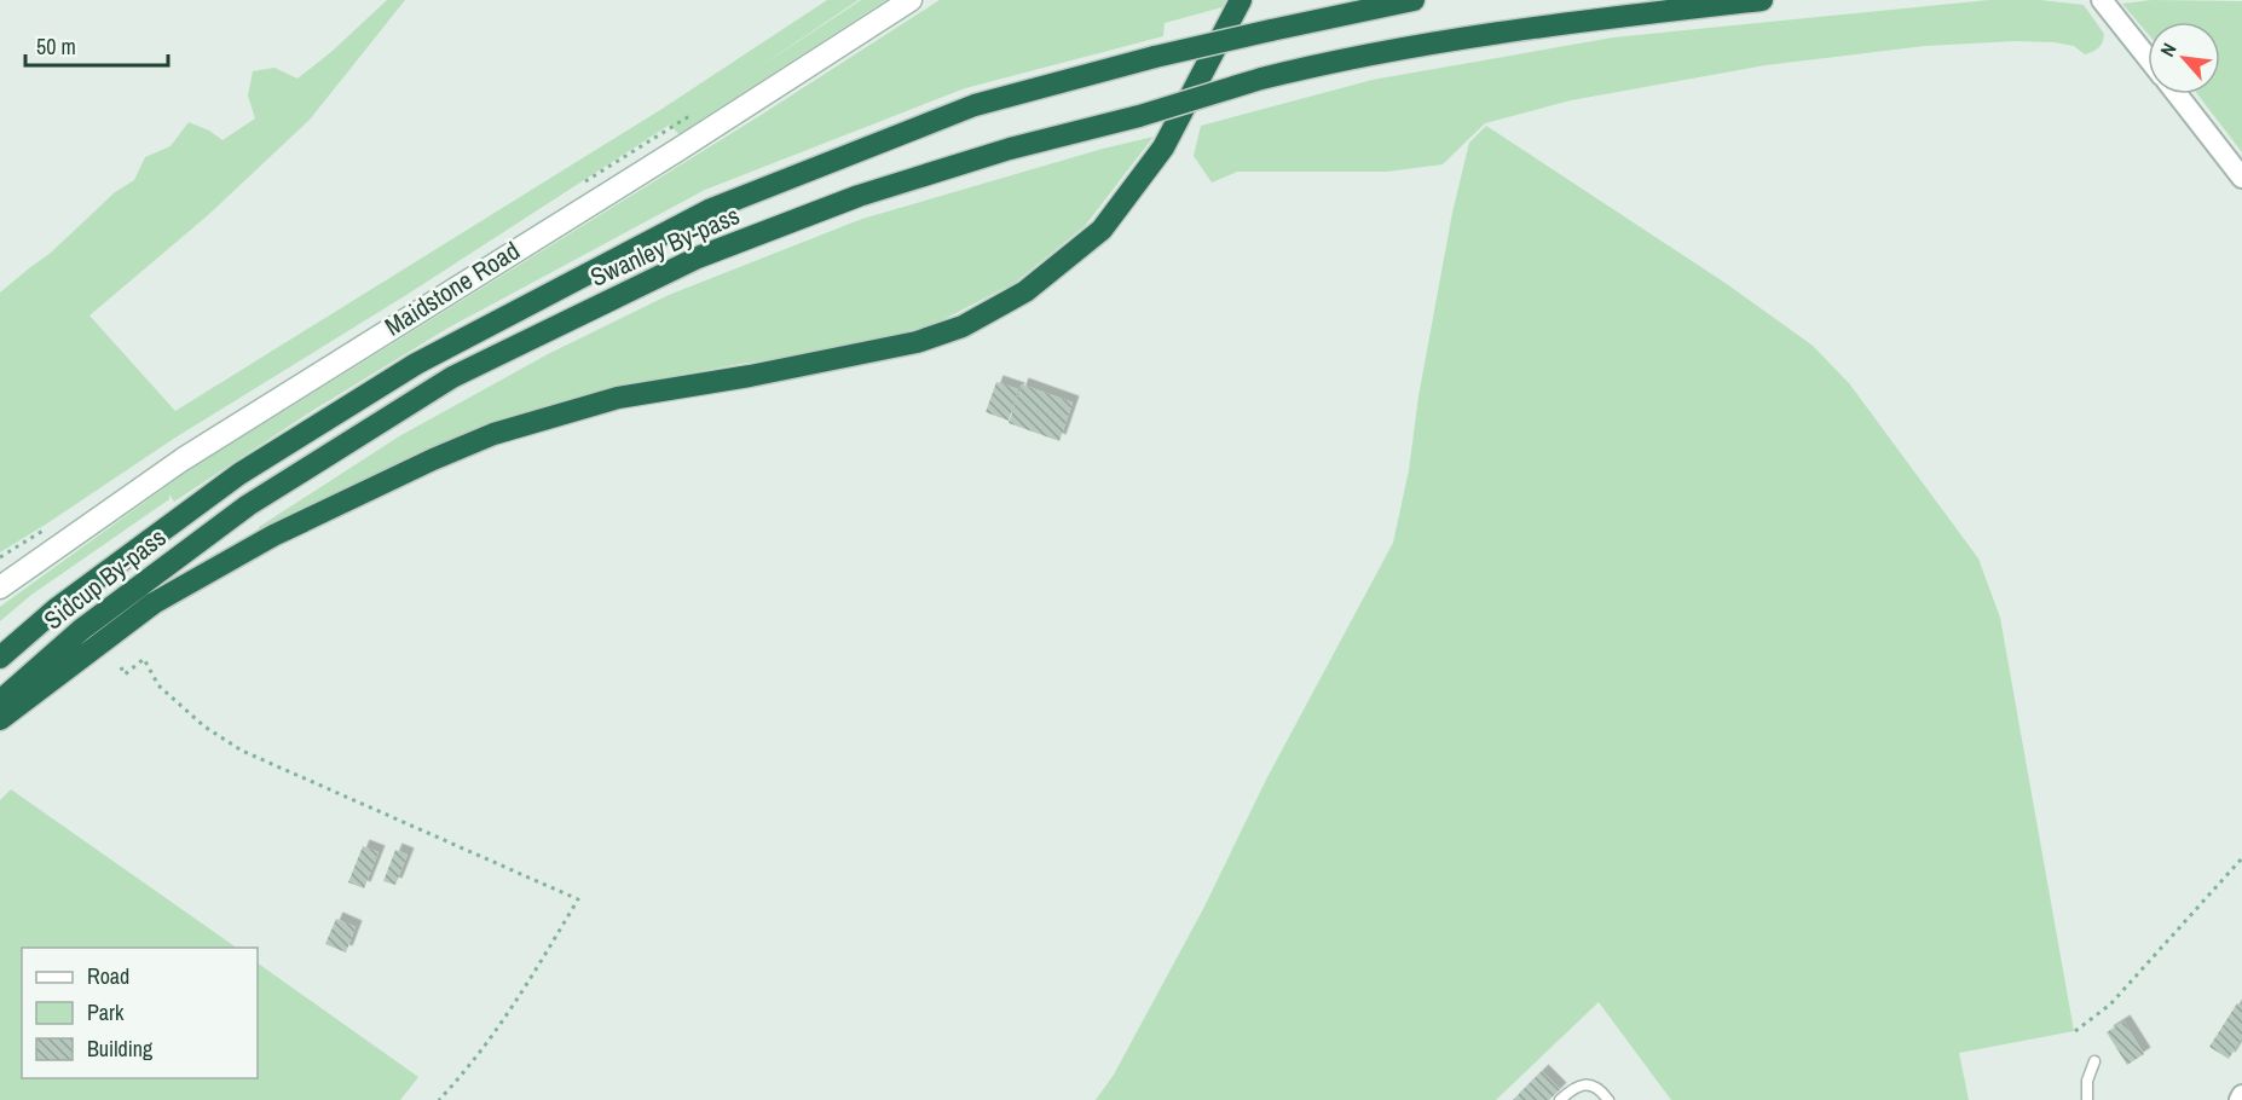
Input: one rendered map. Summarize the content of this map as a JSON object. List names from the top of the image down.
{
  "streets": {
    "highway": ["Swanley By-pass", "Sidcup By-pass"],
    "main road": ["Maidstone Road"]
  },
  "crossings": [
    ["Swanley By-pass", "Sidcup By-pass"]
  ],
  "legend": ["Road", "Park", "Building"],
  "scale_bar": "50 m",
  "north": "top left"
}
